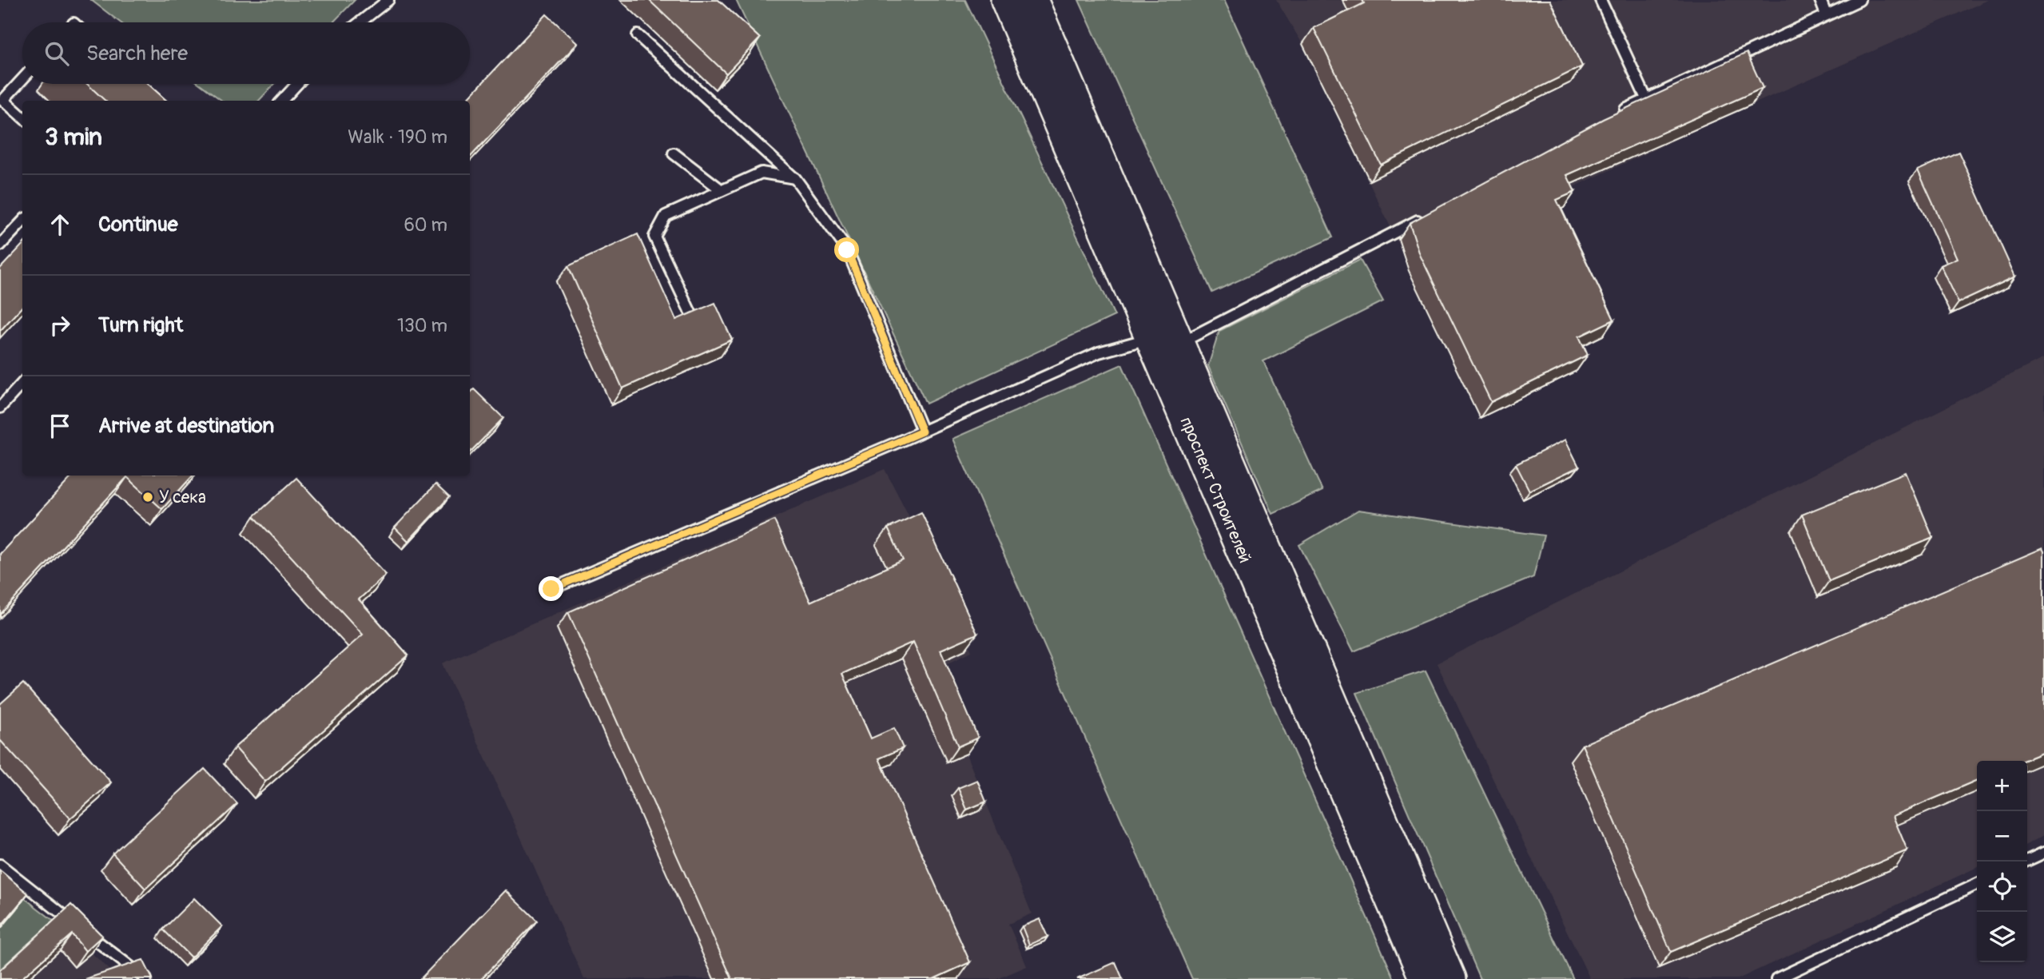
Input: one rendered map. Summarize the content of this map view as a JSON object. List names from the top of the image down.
{
  "streets": {
    "main road": ["проспект Строителей"]
  },
  "places": ["У сека"],
  "page": {
    "search": "Search here",
    "heading": ["3 min", "Walk · 190 m"],
    "list": [
      ["Continue", "60 m"],
      ["Turn right", "130 m"],
      "Arrive at destination"
    ],
    "map_buttons": ["+", "−"]
  }
}
